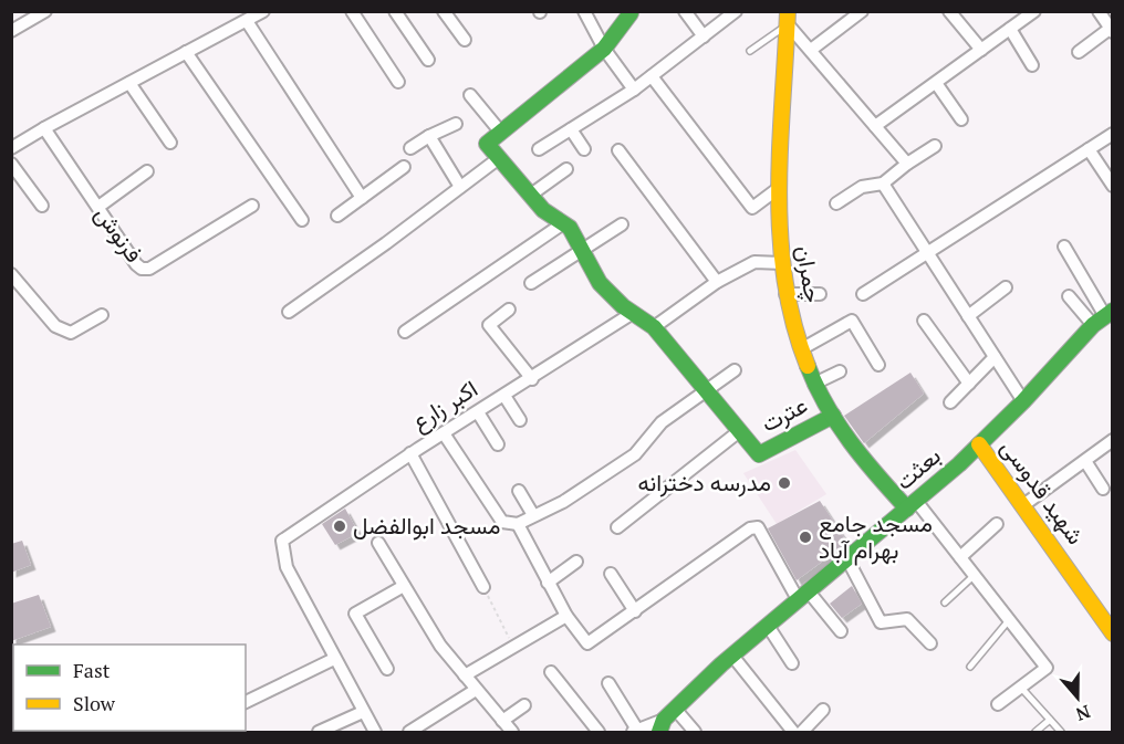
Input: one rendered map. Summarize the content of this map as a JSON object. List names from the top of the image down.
{
  "streets": {
    "street": [
      "فرنوش",
      "چمران",
      "اکبر زارع",
      "عترت",
      "بعثت",
      "شهید قدوسی"
    ]
  },
  "crossings": [
    ["چمران", "عترت"],
    ["چمران", "بعثت"],
    ["بعثت", "شهید قدوسی"]
  ],
  "places": ["مدرسه دخترانه", "مسجد ابوالفضل", "مسجد جامع بهرام آباد"],
  "legend": ["Fast", "Slow"],
  "north": "bottom"
}
